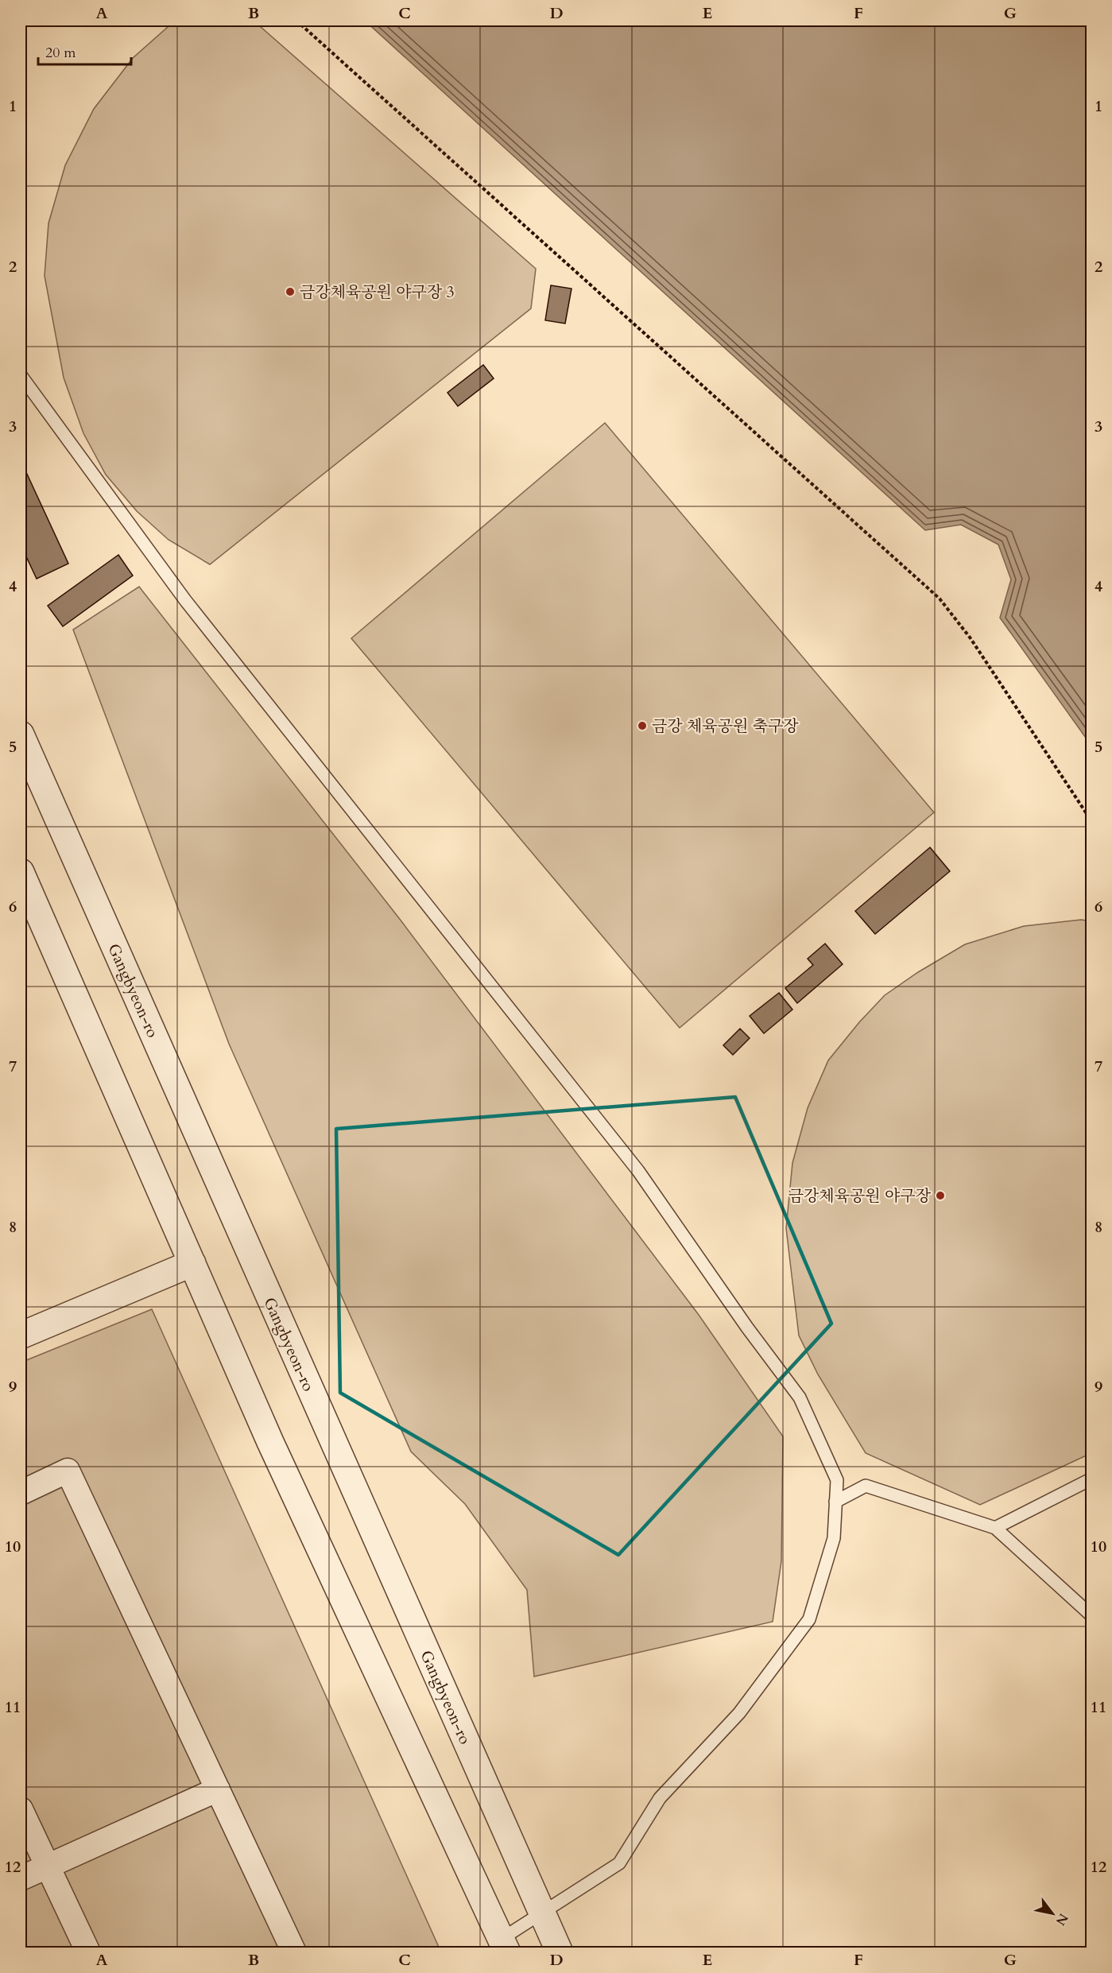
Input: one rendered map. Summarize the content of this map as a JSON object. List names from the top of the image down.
{
  "streets": {
    "street": ["Gangbyeon-ro"]
  },
  "places": ["금강체육공원 야구장 3", "금강 체육공원 축구장", "금강체육공원 야구장"],
  "scale_bar": "20 m",
  "north": "bottom right",
  "grid": {
    "columns": [
      "A",
      "B",
      "C",
      "D",
      "E",
      "F",
      "G"
    ],
    "rows": [
      "1",
      "2",
      "3",
      "4",
      "5",
      "6",
      "7",
      "8",
      "9",
      "10",
      "11",
      "12"
    ]
  }
}
